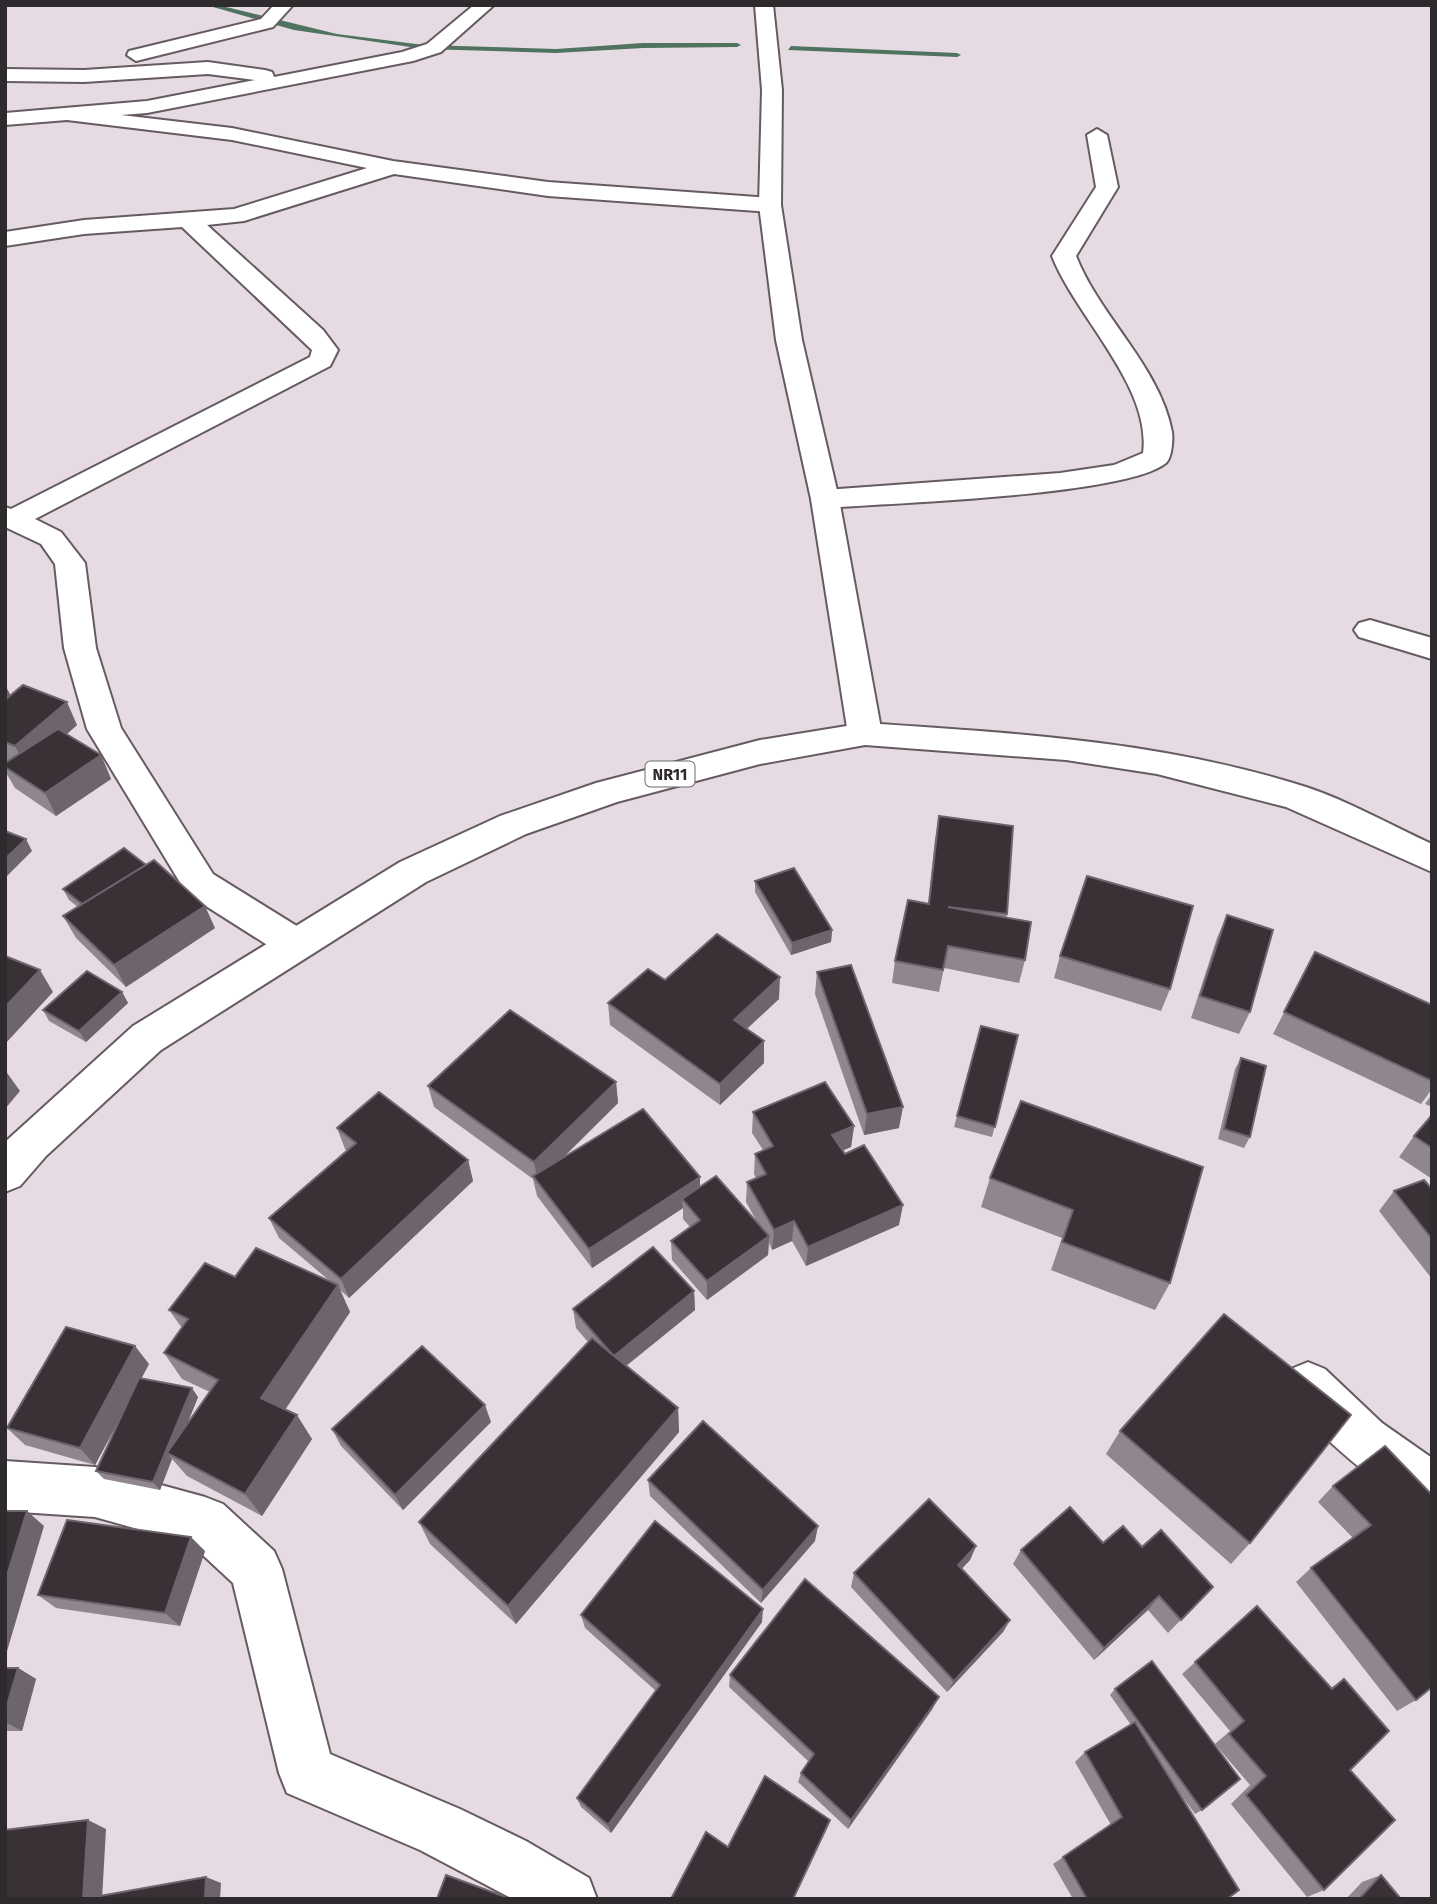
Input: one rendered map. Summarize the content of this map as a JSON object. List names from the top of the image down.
{
  "streets": {
    "main road": ["NR11"]
  }
}
